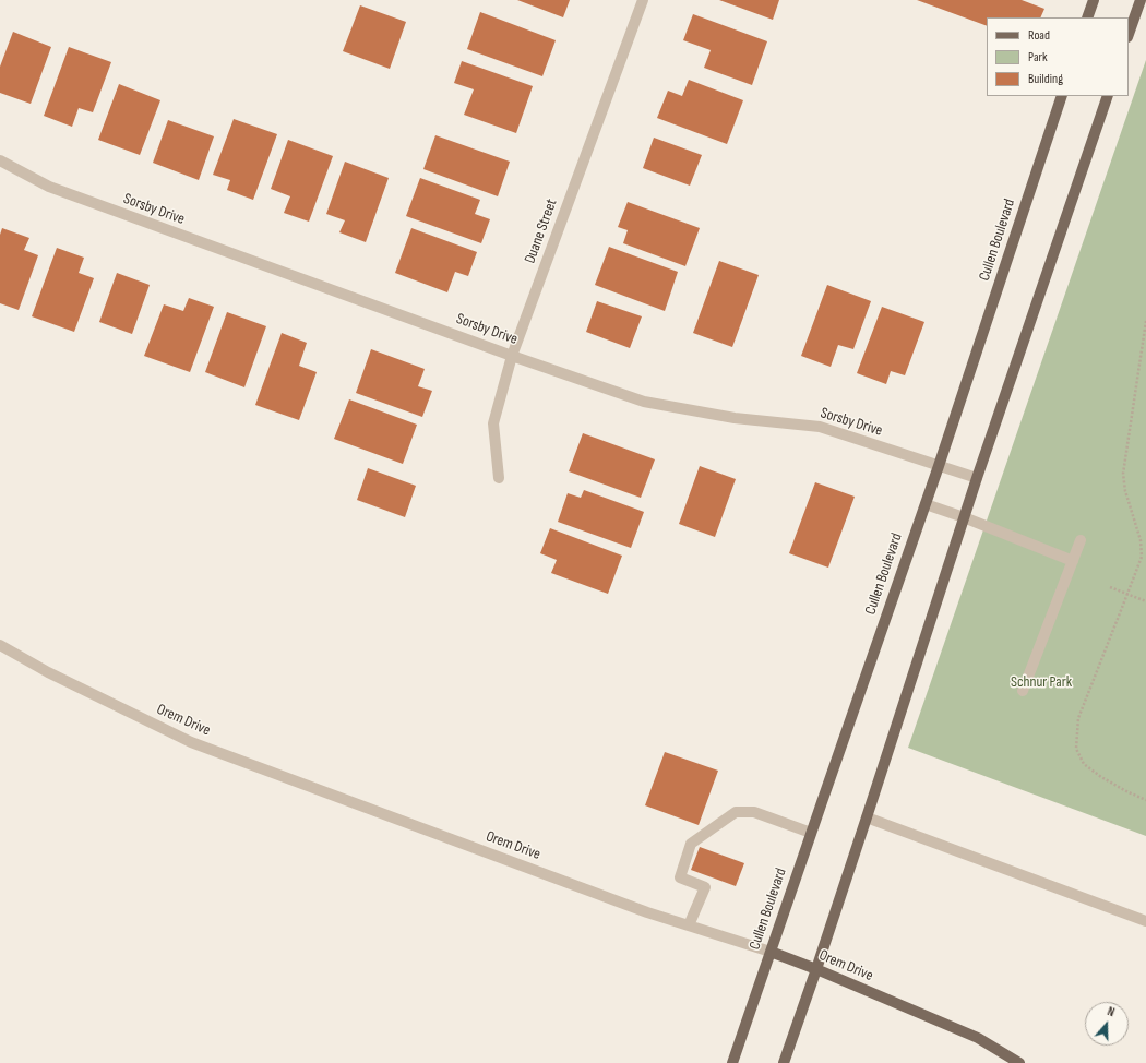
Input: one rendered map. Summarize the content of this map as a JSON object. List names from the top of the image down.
{
  "streets": {
    "main road": ["Cullen Boulevard", "Orem Drive"],
    "street": ["Sorsby Drive", "Duane Street"]
  },
  "crossings": [
    ["Sorsby Drive", "Duane Street"],
    ["Sorsby Drive", "Cullen Boulevard"],
    ["Cullen Boulevard", "Orem Drive"]
  ],
  "parks": ["Schnur Park"],
  "legend": ["Road", "Park", "Building"],
  "north": "top"
}
